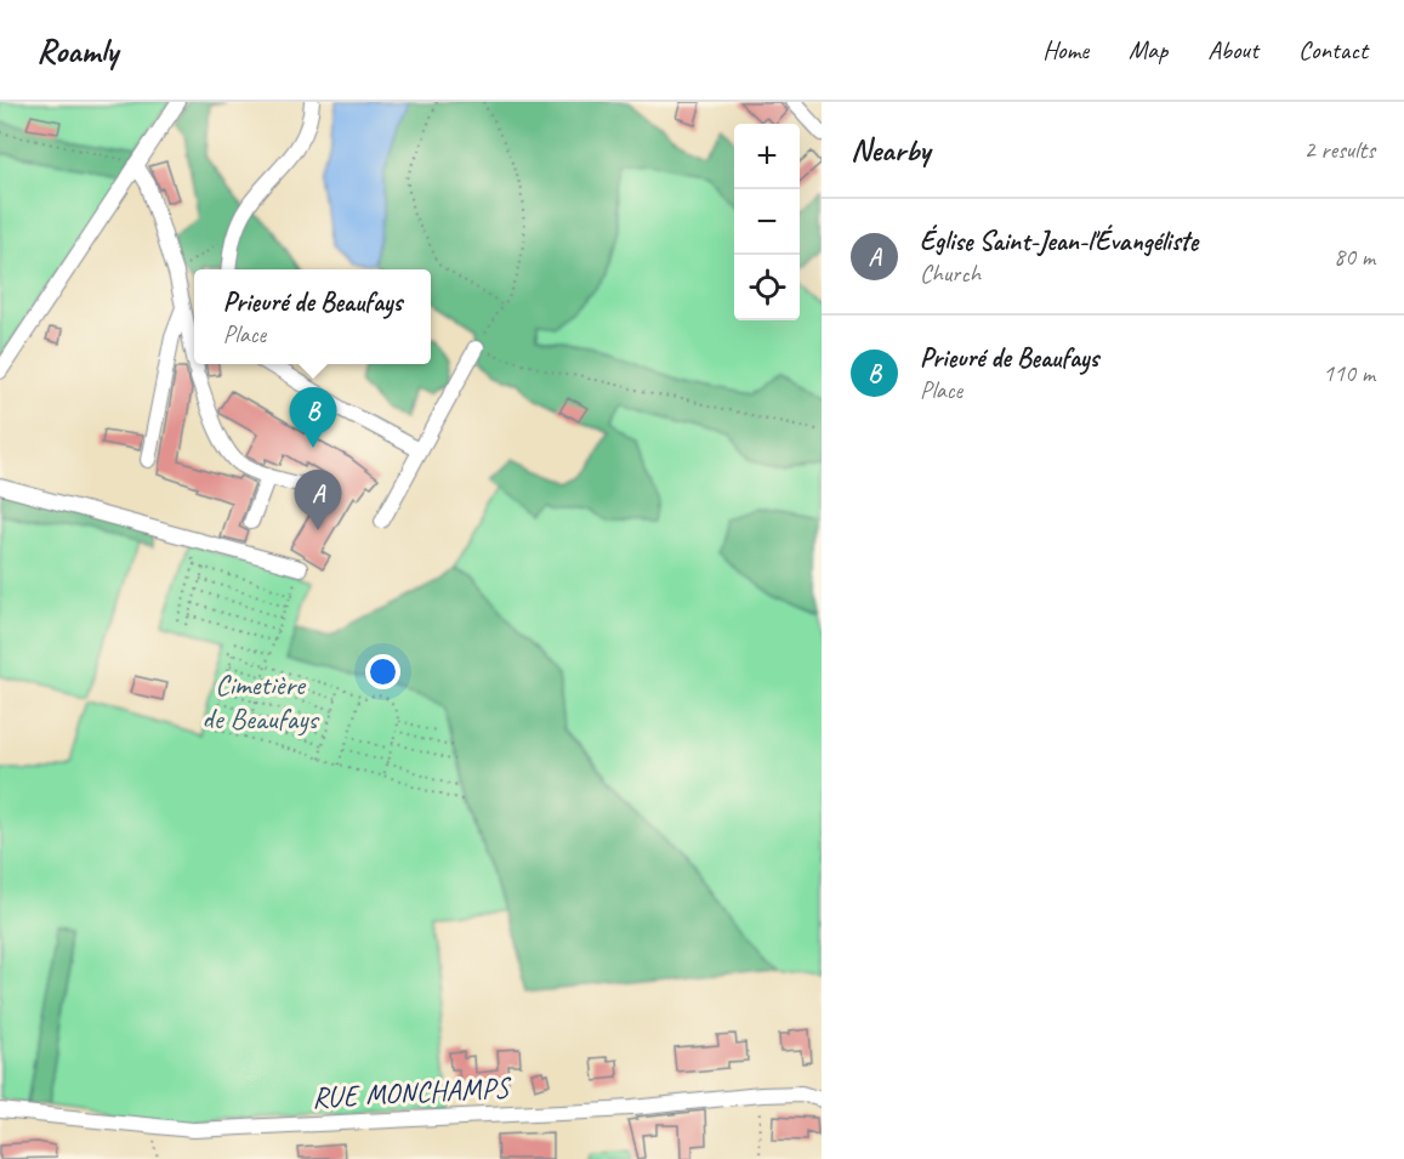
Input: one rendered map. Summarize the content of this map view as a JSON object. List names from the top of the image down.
{
  "streets": {
    "street": ["RUE MONCHAMPS"]
  },
  "parks": ["Cimetière de Beaufays"],
  "page": {
    "header": "Roamly",
    "nav": [
      "Home",
      "Map",
      "About",
      "Contact"
    ],
    "heading": ["Nearby", "2 results"],
    "map_buttons": ["+", "−"],
    "list": [
      {
        "mark": "A",
        "name": "Église Saint-Jean-l'Évangéliste",
        "note": "Church",
        "value": "80 m"
      },
      {
        "mark": "B",
        "name": "Prieuré de Beaufays",
        "note": "Place",
        "value": "110 m"
      }
    ],
    "popup": ["Prieuré de Beaufays", "Place"],
    "pins": ["B", "A"]
  }
}
